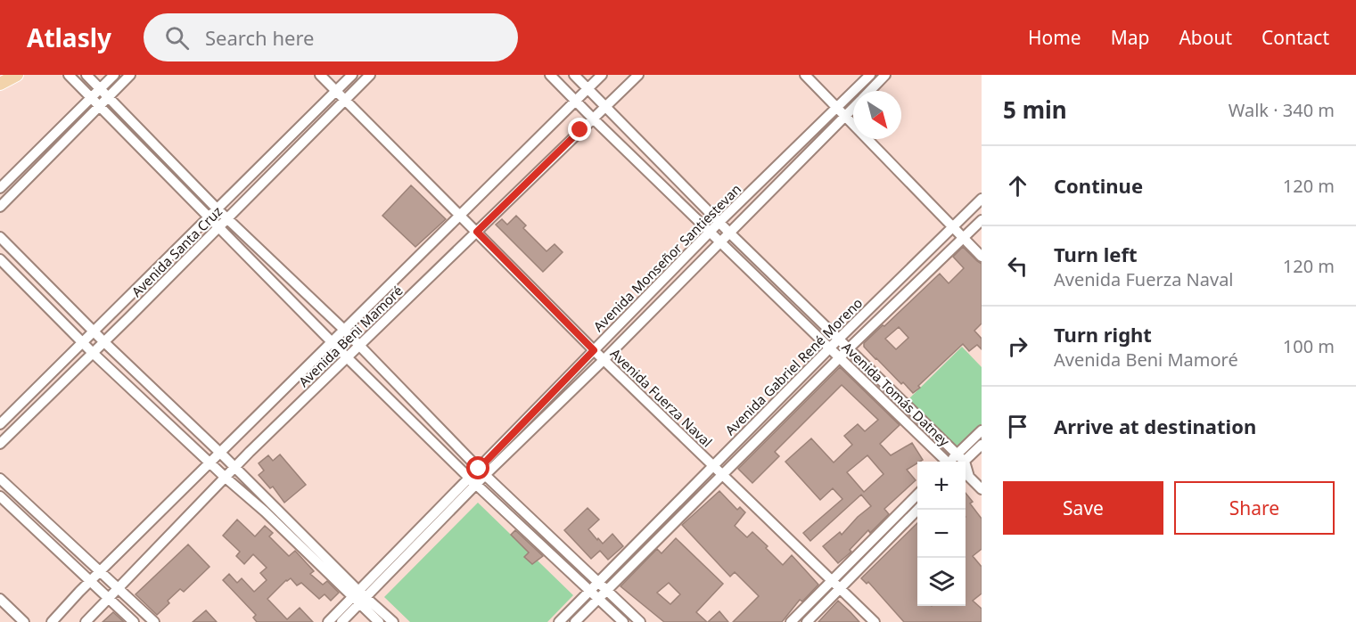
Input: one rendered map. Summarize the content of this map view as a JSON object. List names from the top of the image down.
{
  "streets": {
    "street": [
      "Avenida Santa Cruz",
      "Avenida Monseñor Santiestevan",
      "Avenida Beni Mamoré",
      "Avenida Gabriel René Moreno",
      "Avenida Tomás Datney",
      "Avenida Fuerza Naval"
    ]
  },
  "crossings": [
    ["Avenida Santa Cruz", "Avenida Fuerza Naval"],
    ["Avenida Monseñor Santiestevan", "Avenida Tomás Datney"],
    ["Avenida Monseñor Santiestevan", "Avenida Fuerza Naval"],
    ["Avenida Beni Mamoré", "Avenida Tomás Datney"],
    ["Avenida Beni Mamoré", "Avenida Fuerza Naval"],
    ["Avenida Gabriel René Moreno", "Avenida Tomás Datney"],
    ["Avenida Gabriel René Moreno", "Avenida Fuerza Naval"]
  ],
  "north": "bottom right",
  "page": {
    "header": "Atlasly",
    "search": "Search here",
    "nav": [
      "Home",
      "Map",
      "About",
      "Contact"
    ],
    "heading": ["5 min", "Walk · 340 m"],
    "list": [
      ["Continue", "120 m"],
      ["Turn left", "Avenida Fuerza Naval", "120 m"],
      ["Turn right", "Avenida Beni Mamoré", "100 m"],
      "Arrive at destination"
    ],
    "map_buttons": ["+", "−"],
    "buttons": ["Save", "Share"]
  }
}
